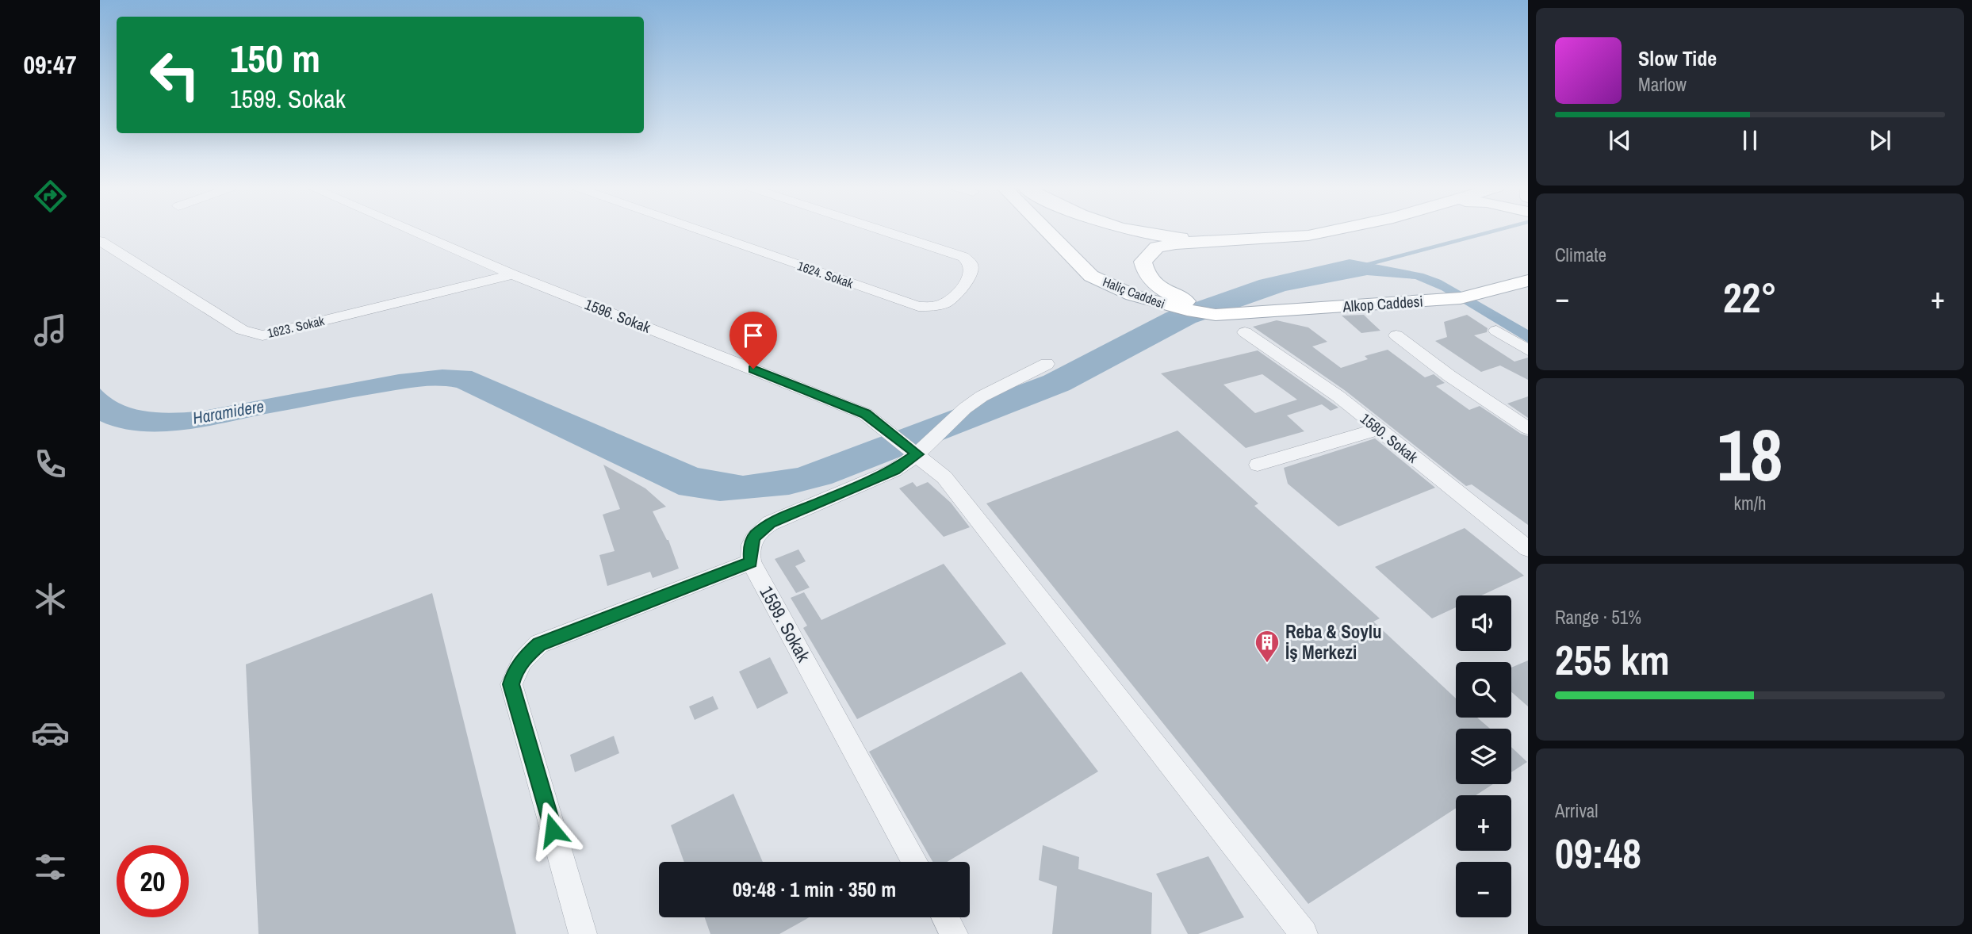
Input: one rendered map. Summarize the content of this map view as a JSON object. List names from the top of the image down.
{
  "streets": {
    "main road": ["Haliç Caddesi", "Alkop Caddesi"],
    "street": [
      "1624. Sokak",
      "1596. Sokak",
      "1623. Sokak",
      "1580. Sokak",
      "1599. Sokak"
    ]
  },
  "crossings": [
    ["Haliç Caddesi", "Alkop Caddesi"],
    ["1596. Sokak", "1623. Sokak"]
  ],
  "water": ["Haramidere"],
  "places": {
    "building": ["Reba & Soylu İş Merkezi"]
  },
  "page": {
    "tabs": "09:47",
    "turn": ["150 m", "1599. Sokak"],
    "song": ["Slow Tide", "Marlow"],
    "tile": [
      "Climate",
      ["18", "km/h"],
      ["Range · 51%", "255 km"],
      ["Arrival", "09:48"]
    ],
    "heat": ["−", "22°", "+"],
    "map_buttons": ["+", "−"],
    "limit": "20",
    "trip": "09:48 · 1 min · 350 m"
  }
}
